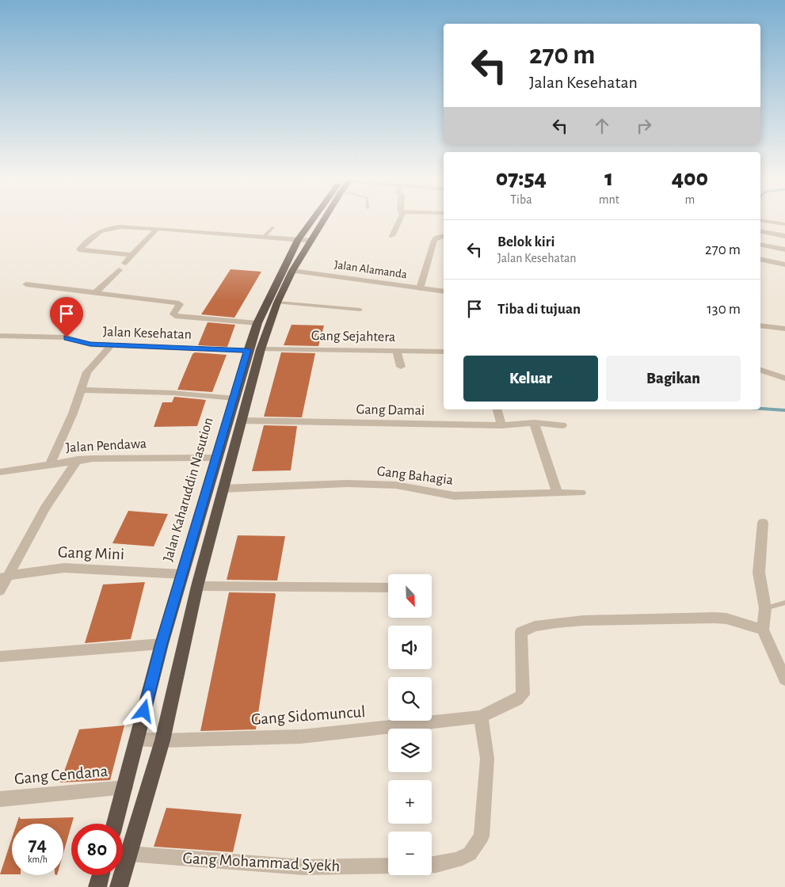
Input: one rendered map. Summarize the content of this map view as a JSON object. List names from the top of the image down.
{
  "streets": {
    "highway": ["Jalan Kaharuddin Nasution"],
    "street": [
      "Jalan Alamanda",
      "Jalan Kesehatan",
      "Gang Sejahtera",
      "Gang Damai",
      "Jalan Pendawa",
      "Gang Bahagia",
      "Gang Mini",
      "Gang Sidomuncul",
      "Gang Cendana",
      "Gang Mohammad Syekh"
    ]
  },
  "crossings": [
    ["Jalan Kesehatan", "Jalan Kaharuddin Nasution"],
    ["Jalan Pendawa", "Jalan Kaharuddin Nasution"],
    ["Jalan Kaharuddin Nasution", "Gang Mini"],
    ["Jalan Kaharuddin Nasution", "Gang Sidomuncul"],
    ["Jalan Kaharuddin Nasution", "Gang Cendana"]
  ],
  "north": "bottom right",
  "page": {
    "turn": ["270 m", "Jalan Kesehatan"],
    "eta": [
      "07:54",
      "Tiba",
      "1",
      "mnt",
      "400",
      "m"
    ],
    "list": [
      {
        "name": "Belok kiri",
        "note": "Jalan Kesehatan",
        "value": "270 m"
      },
      {
        "name": "Tiba di tujuan",
        "value": "130 m"
      }
    ],
    "buttons": ["Keluar", "Bagikan"],
    "map_buttons": ["+", "−"],
    "speed": "74 km/h",
    "limit": "80"
  }
}
